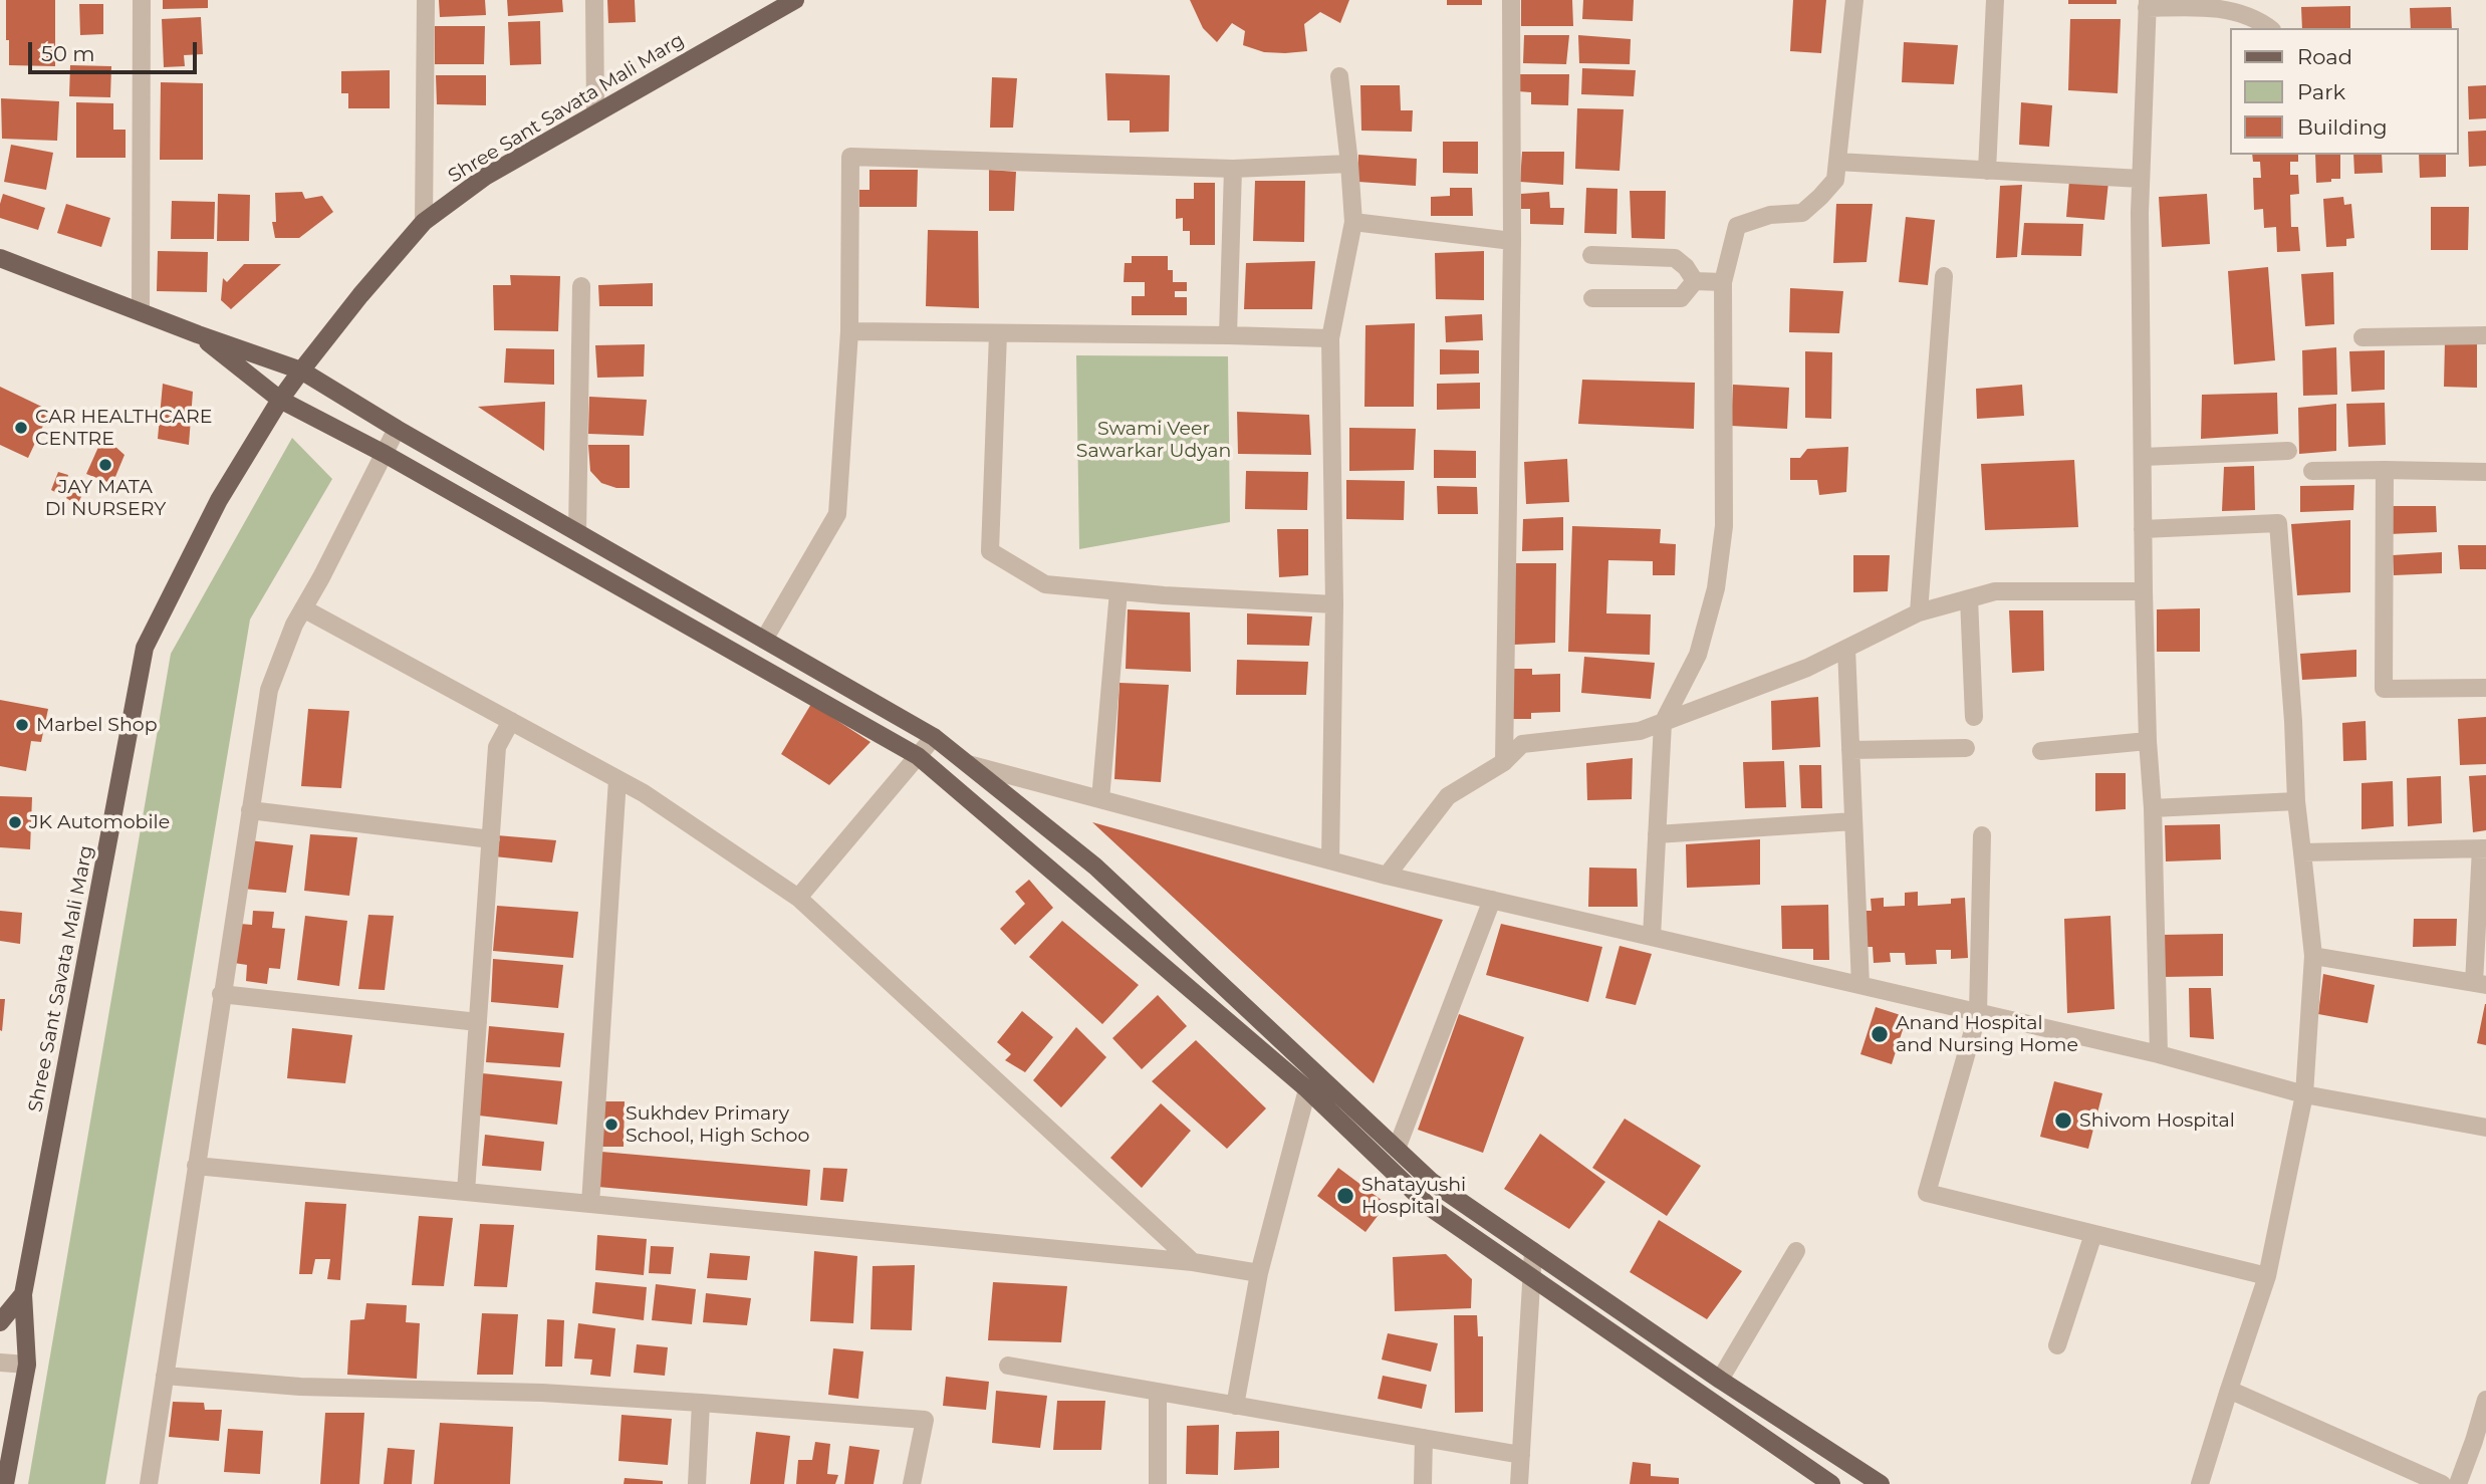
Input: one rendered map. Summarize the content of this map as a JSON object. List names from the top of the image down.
{
  "streets": {
    "main road": ["Shree Sant Savata Mali Marg"]
  },
  "parks": ["Swami Veer Sawarkar Udyan"],
  "places": [
    "CAR HEALTHCARE CENTRE",
    "JAY MATA DI NURSERY",
    "Marbel Shop",
    "JK Automobile",
    "Anand Hospital and Nursing Home",
    "Shivom Hospital",
    "Sukhdev Primary School, High Schoo",
    "Shatayushi Hospital"
  ],
  "legend": ["Road", "Park", "Building"],
  "scale_bar": "50 m"
}
